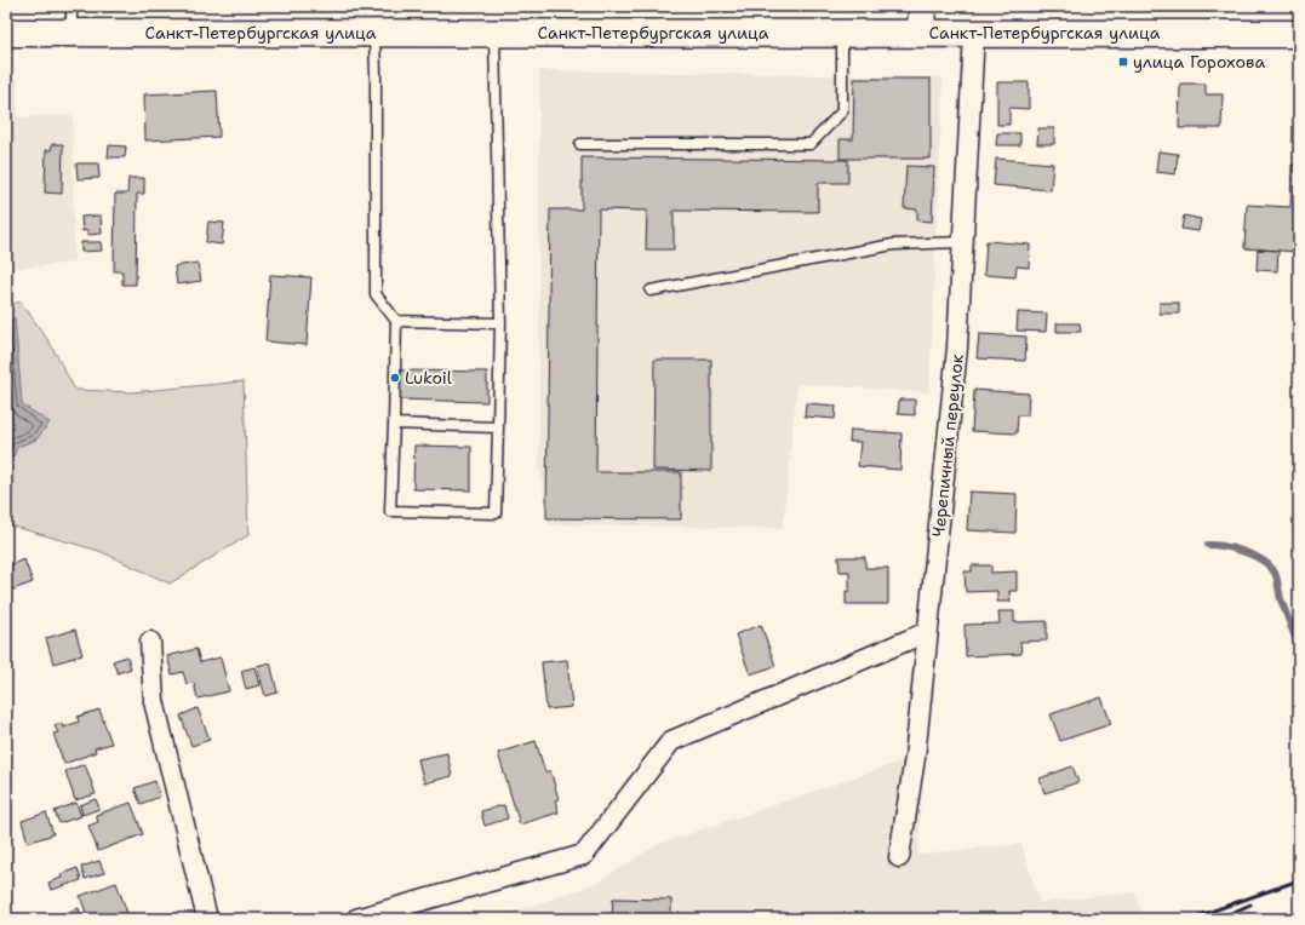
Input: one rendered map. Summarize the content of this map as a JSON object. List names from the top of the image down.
{
  "streets": {
    "main road": ["Санкт-Петербургская улица"],
    "street": ["Черепичный переулок"]
  },
  "crossings": [
    ["Санкт-Петербургская улица", "Черепичный переулок"]
  ],
  "places": {
    "transit": ["улица Горохова"],
    "other": ["Lukoil"]
  }
}
